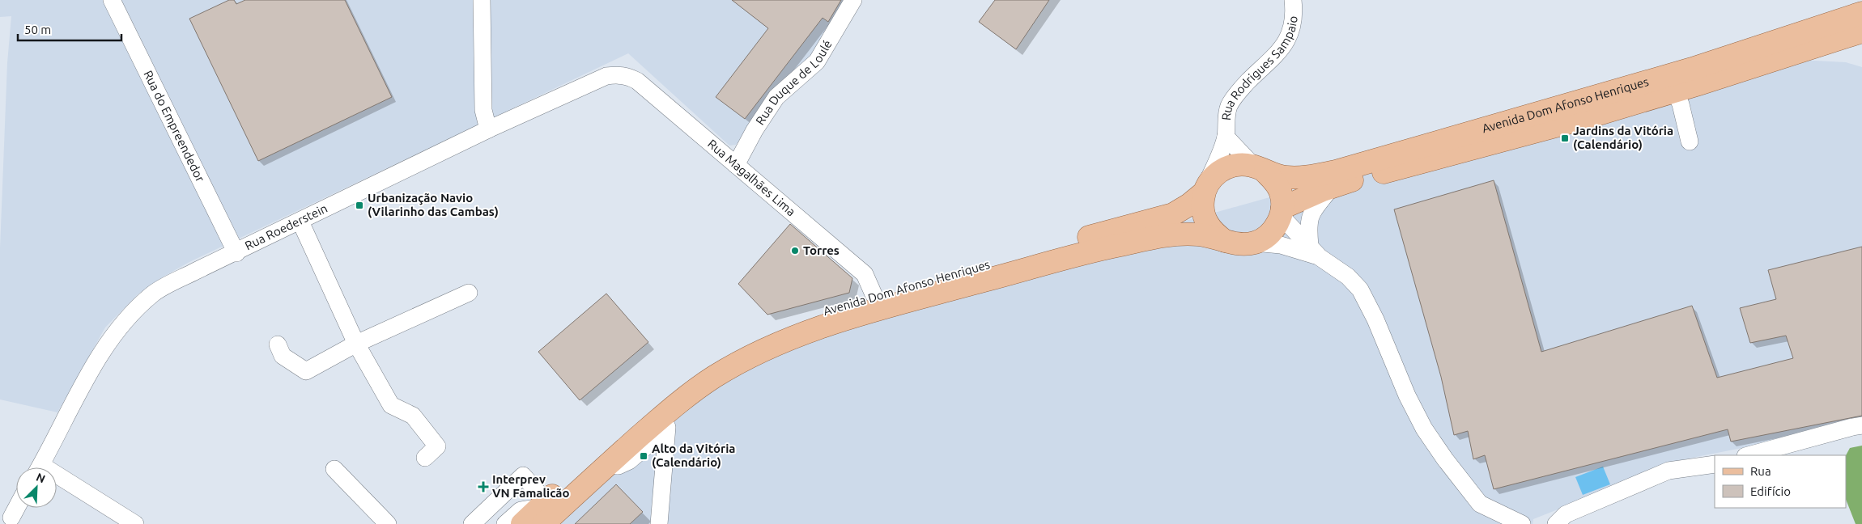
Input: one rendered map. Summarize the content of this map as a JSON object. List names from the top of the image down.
{
  "streets": {
    "main road": ["Avenida Dom Afonso Henriques"],
    "street": [
      "Rua Rodrigues Sampaio",
      "Rua Duque de Loulé",
      "Rua do Empreendedor",
      "Rua Magalhães Lima",
      "Rua Roederstein"
    ]
  },
  "crossings": [
    ["Rua Rodrigues Sampaio", "Avenida Dom Afonso Henriques"],
    ["Rua Duque de Loulé", "Rua Magalhães Lima"],
    ["Avenida Dom Afonso Henriques", "Rua Magalhães Lima"],
    ["Rua do Empreendedor", "Rua Roederstein"],
    ["Rua Magalhães Lima", "Rua Roederstein"]
  ],
  "places": {
    "transit": ["Jardins da Vitória (Calendário)", "Urbanização Navio (Vilarinho das Cambas)", "Alto da Vitória (Calendário)"],
    "other": ["Torres"],
    "health": ["Interprev VN Famalicão"]
  },
  "legend": ["Rua", "Edifício"],
  "scale_bar": "50 m",
  "north": "top right"
}
